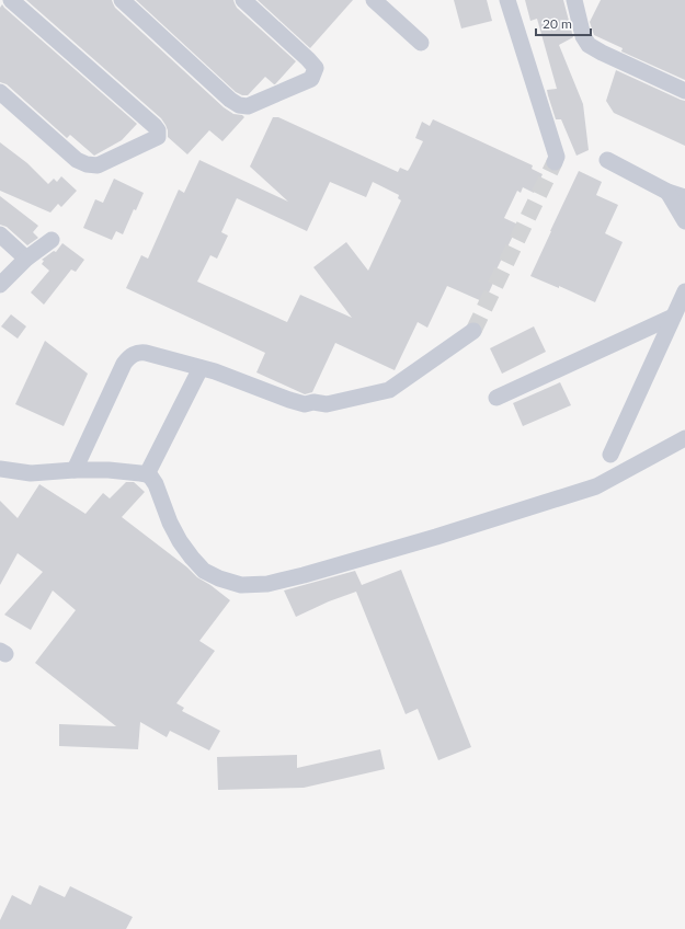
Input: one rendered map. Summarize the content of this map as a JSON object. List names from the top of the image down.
{
  "scale_bar": "20 m"
}
